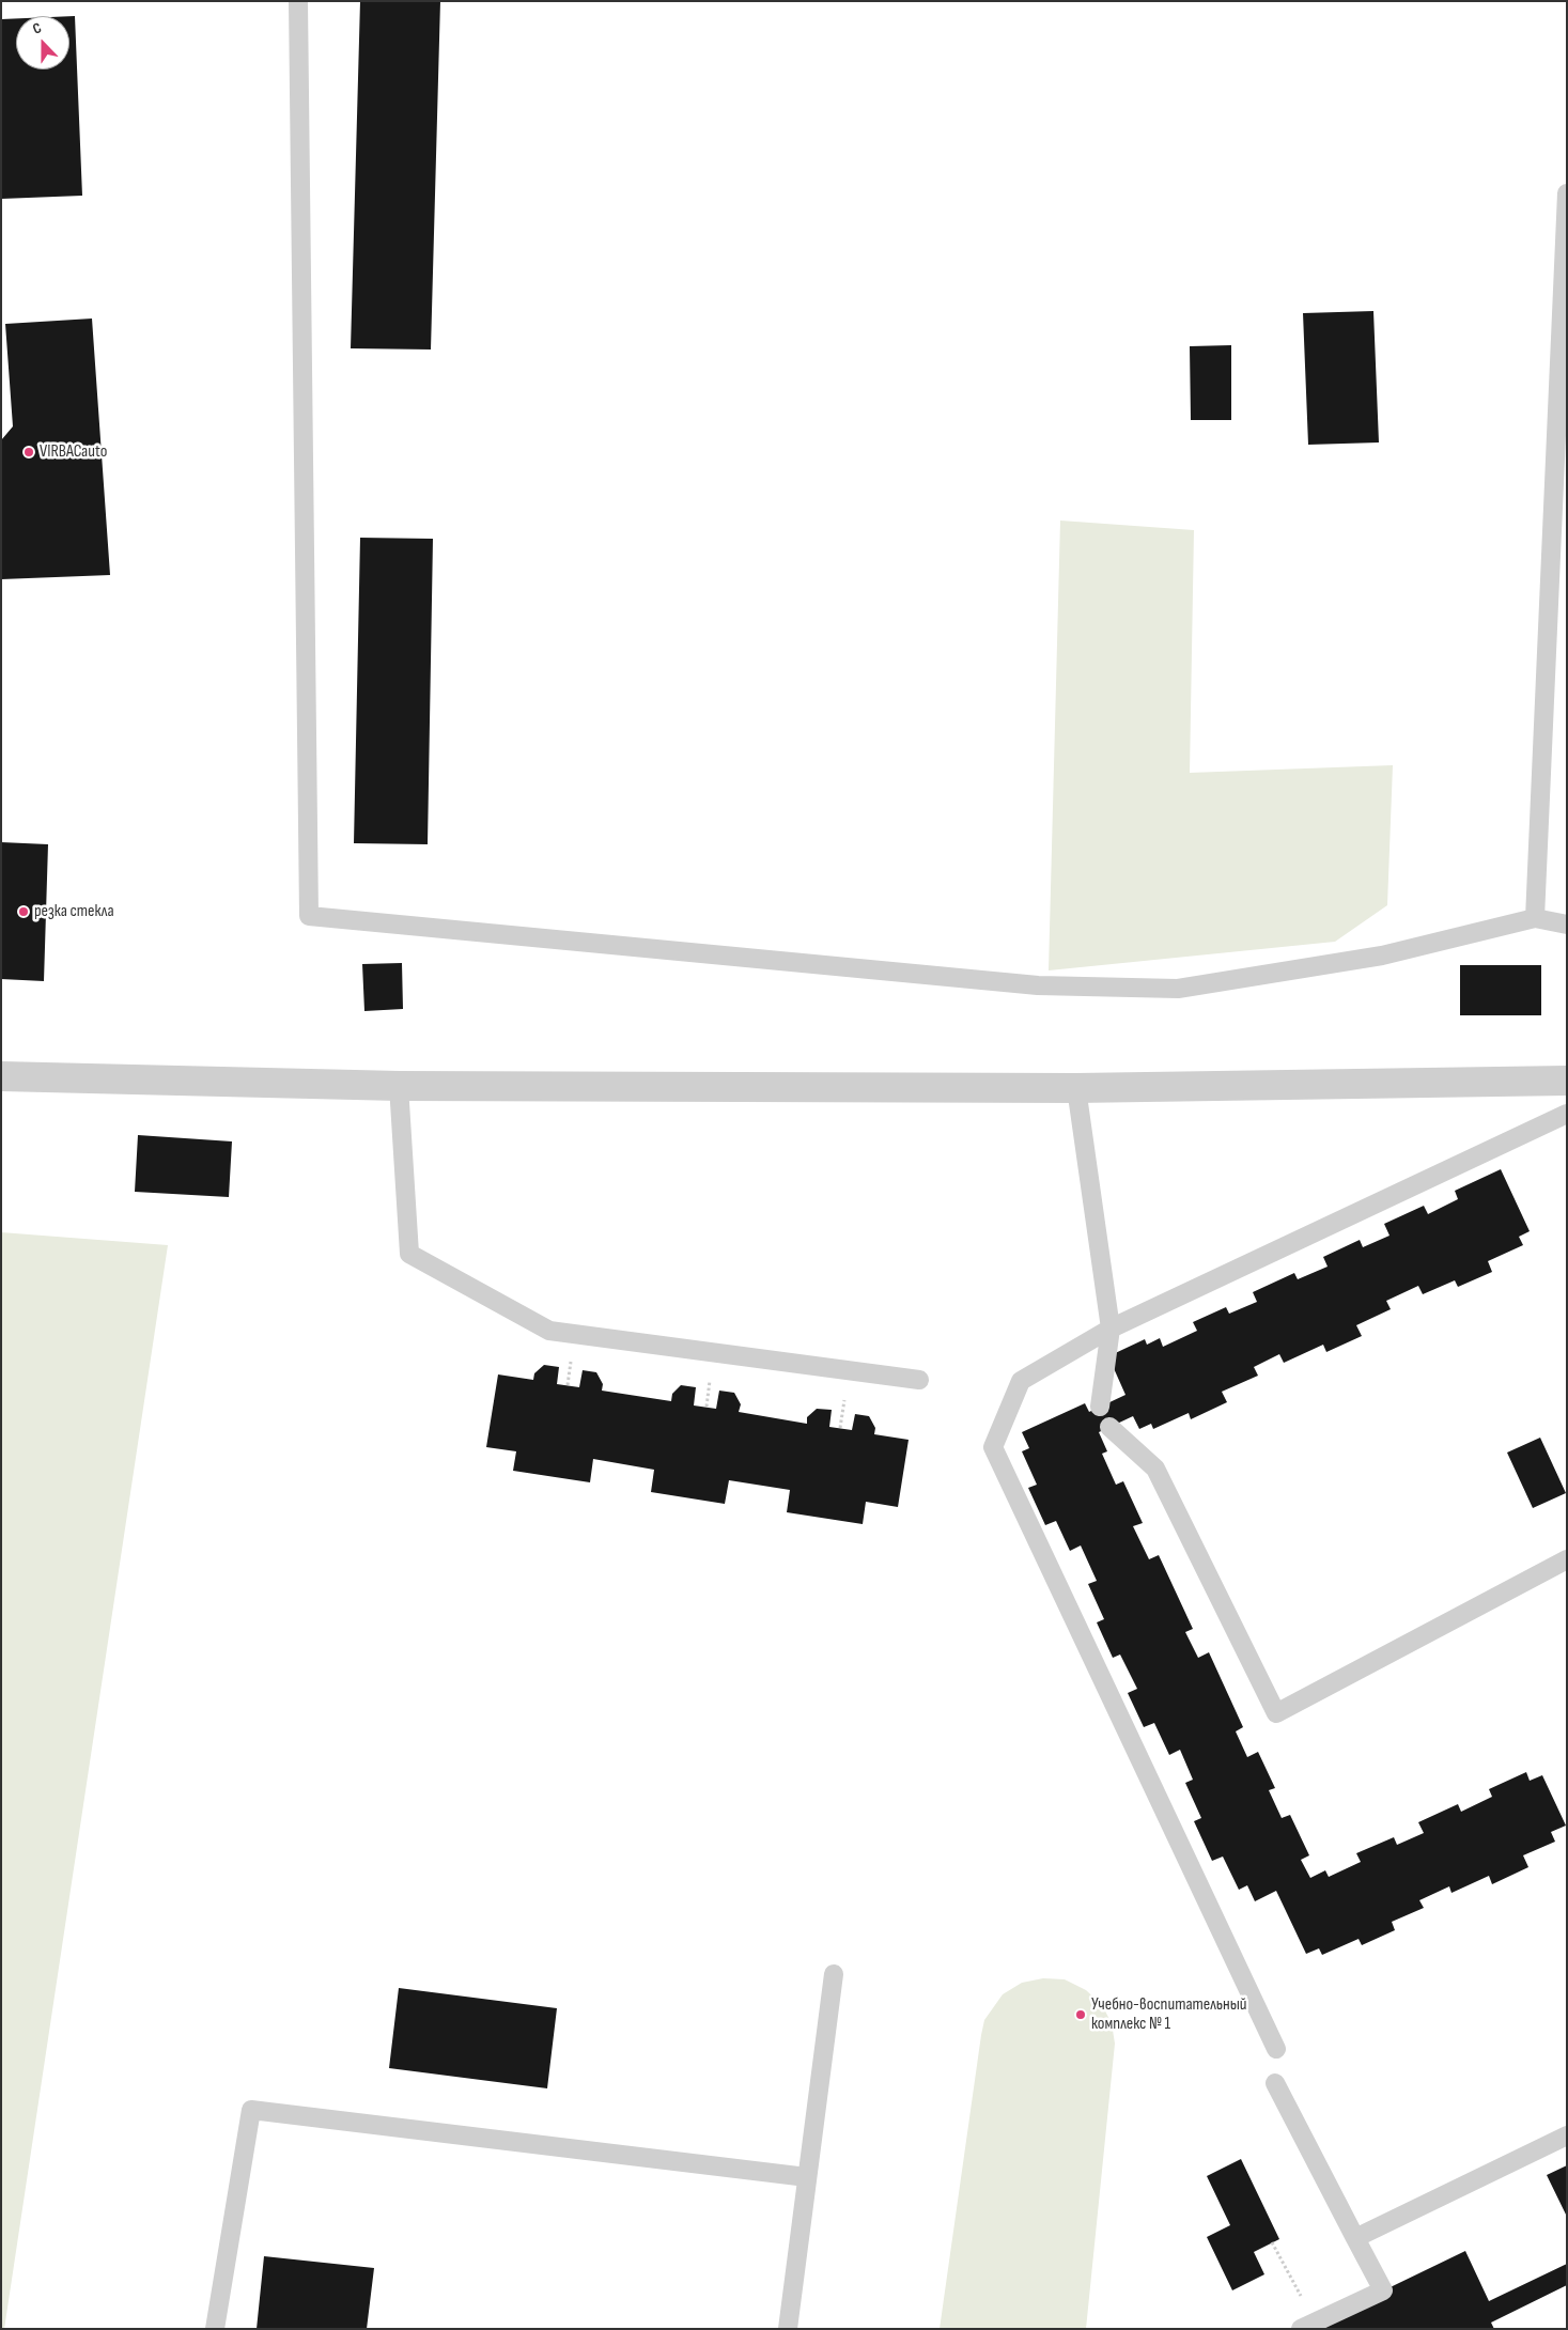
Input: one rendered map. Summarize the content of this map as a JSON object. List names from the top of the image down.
{
  "places": ["VIRBACauto", "резка стекла", "Учебно-воспитательный комплекс № 1"],
  "north": "top"
}
